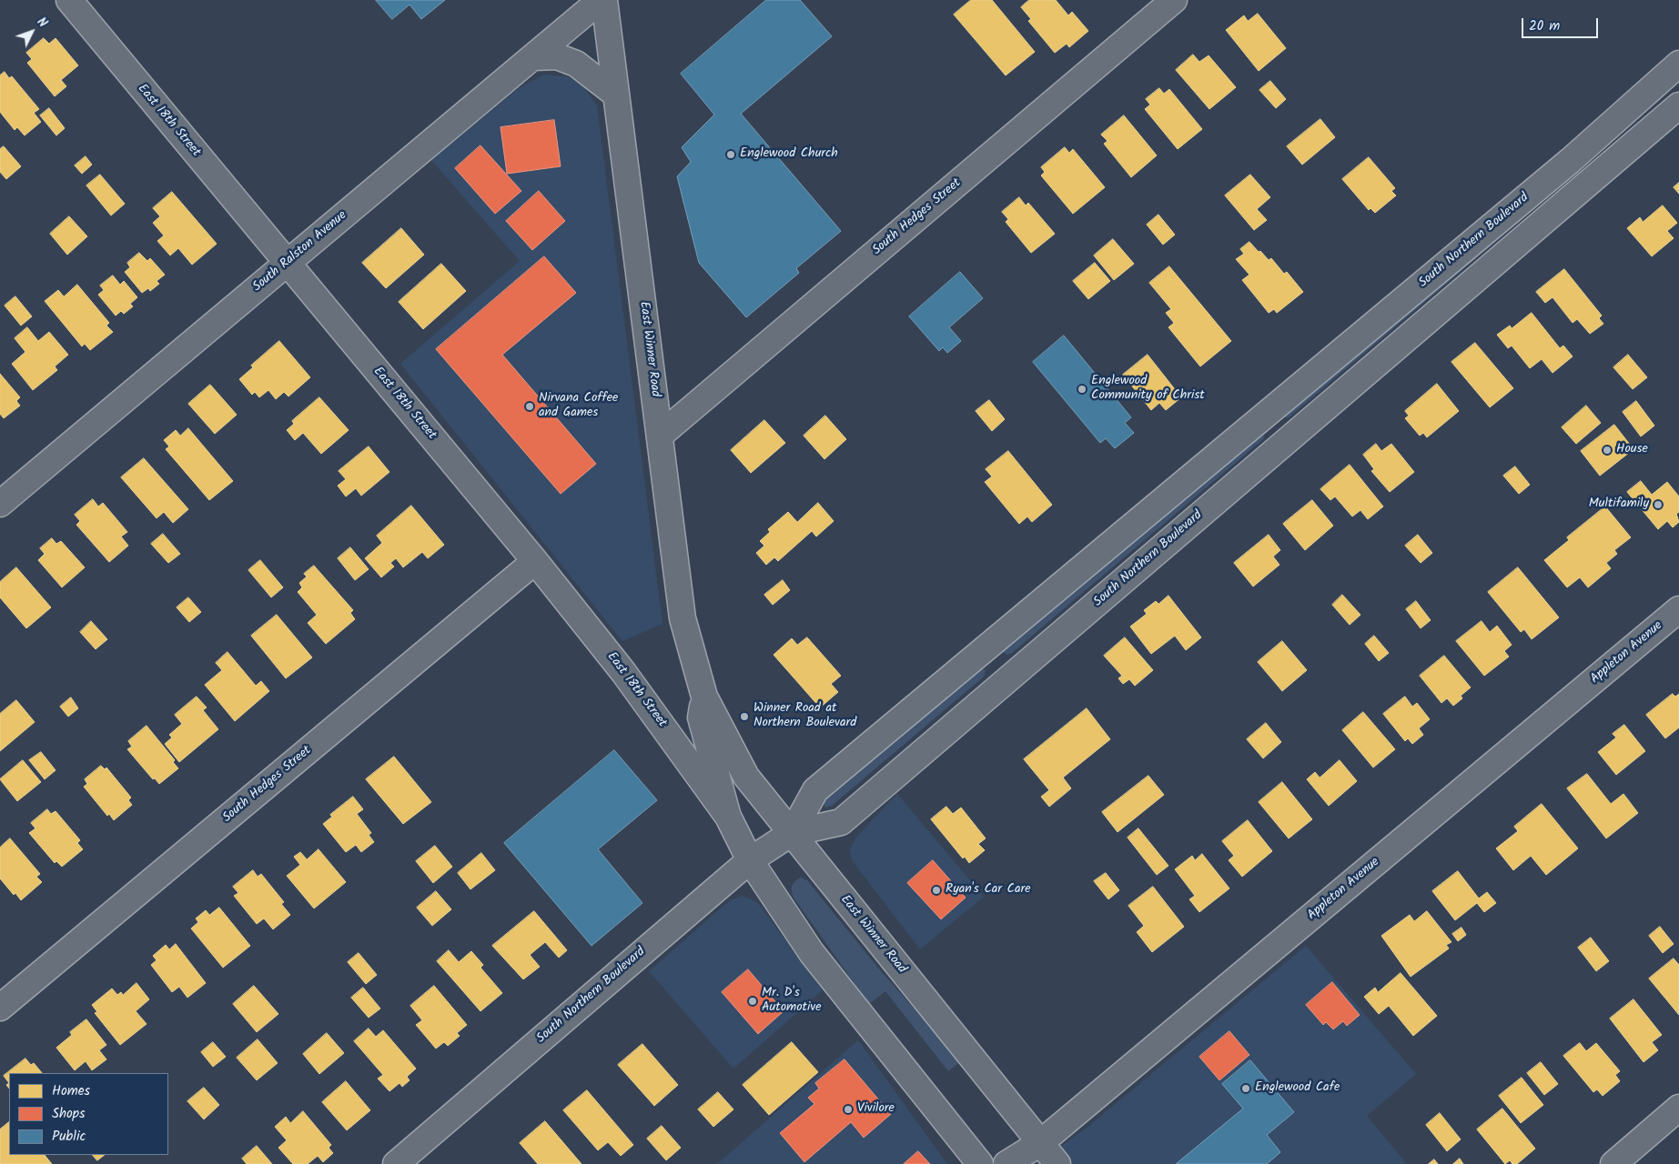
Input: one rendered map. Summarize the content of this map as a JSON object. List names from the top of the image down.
{
  "streets": {
    "street": [
      "East 18th Street",
      "South Hedges Street",
      "South Northern Boulevard",
      "South Ralston Avenue",
      "East Winner Road",
      "Appleton Avenue"
    ]
  },
  "crossings": [
    ["East 18th Street", "South Hedges Street"],
    ["East 18th Street", "South Ralston Avenue"],
    ["East 18th Street", "East Winner Road"],
    ["South Hedges Street", "East Winner Road"],
    ["South Northern Boulevard", "East Winner Road"],
    ["East Winner Road", "Appleton Avenue"]
  ],
  "places": [
    "Englewood Church",
    "Englewood Community of Christ",
    "Nirvana Coffee and Games",
    "House",
    "Multifamily",
    "Winner Road at Northern Boulevard",
    "Ryan's Car Care",
    "Mr. D's Automotive",
    "Englewood Cafe",
    "Vivilore"
  ],
  "legend": ["Homes", "Shops", "Public"],
  "scale_bar": "20 m",
  "north": "top right"
}
